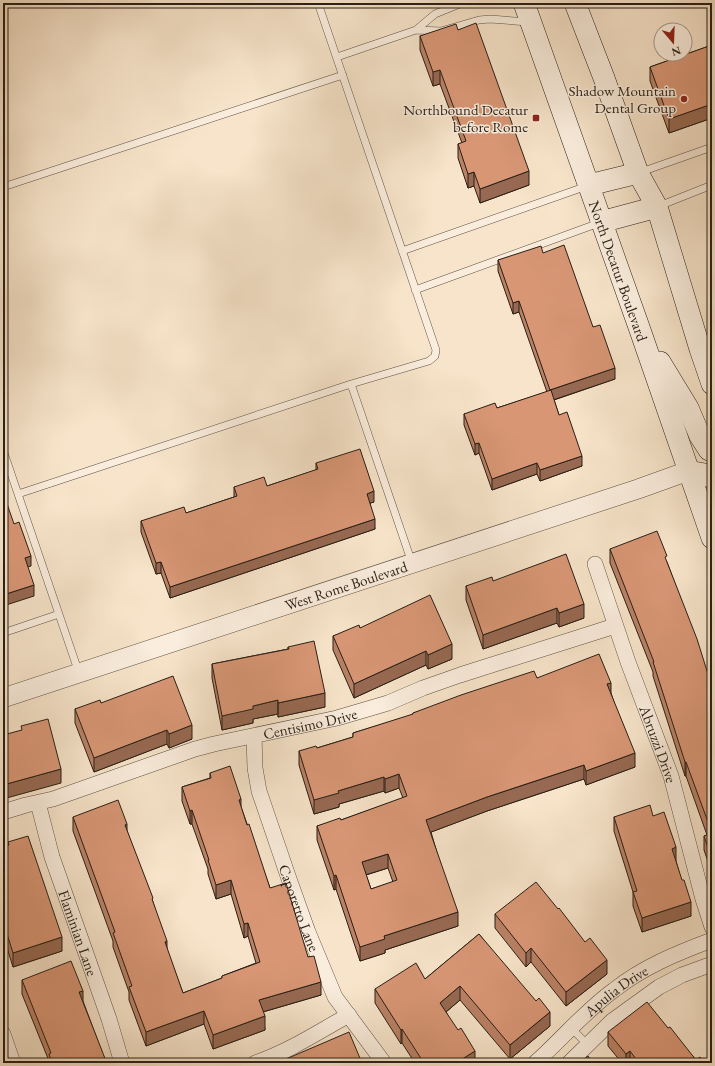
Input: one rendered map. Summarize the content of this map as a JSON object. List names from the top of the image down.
{
  "streets": {
    "main road": ["North Decatur Boulevard"],
    "street": [
      "West Rome Boulevard",
      "Centisimo Drive",
      "Abruzzi Drive",
      "Caporetto Lane",
      "Flaminian Lane",
      "Apulia Drive"
    ]
  },
  "crossings": [
    ["North Decatur Boulevard", "West Rome Boulevard"],
    ["Centisimo Drive", "Abruzzi Drive"],
    ["Centisimo Drive", "Caporetto Lane"],
    ["Centisimo Drive", "Flaminian Lane"]
  ],
  "places": {
    "other": ["Shadow Mountain Dental Group"],
    "transit": ["Northbound Decatur before Rome"]
  },
  "north": "bottom"
}
